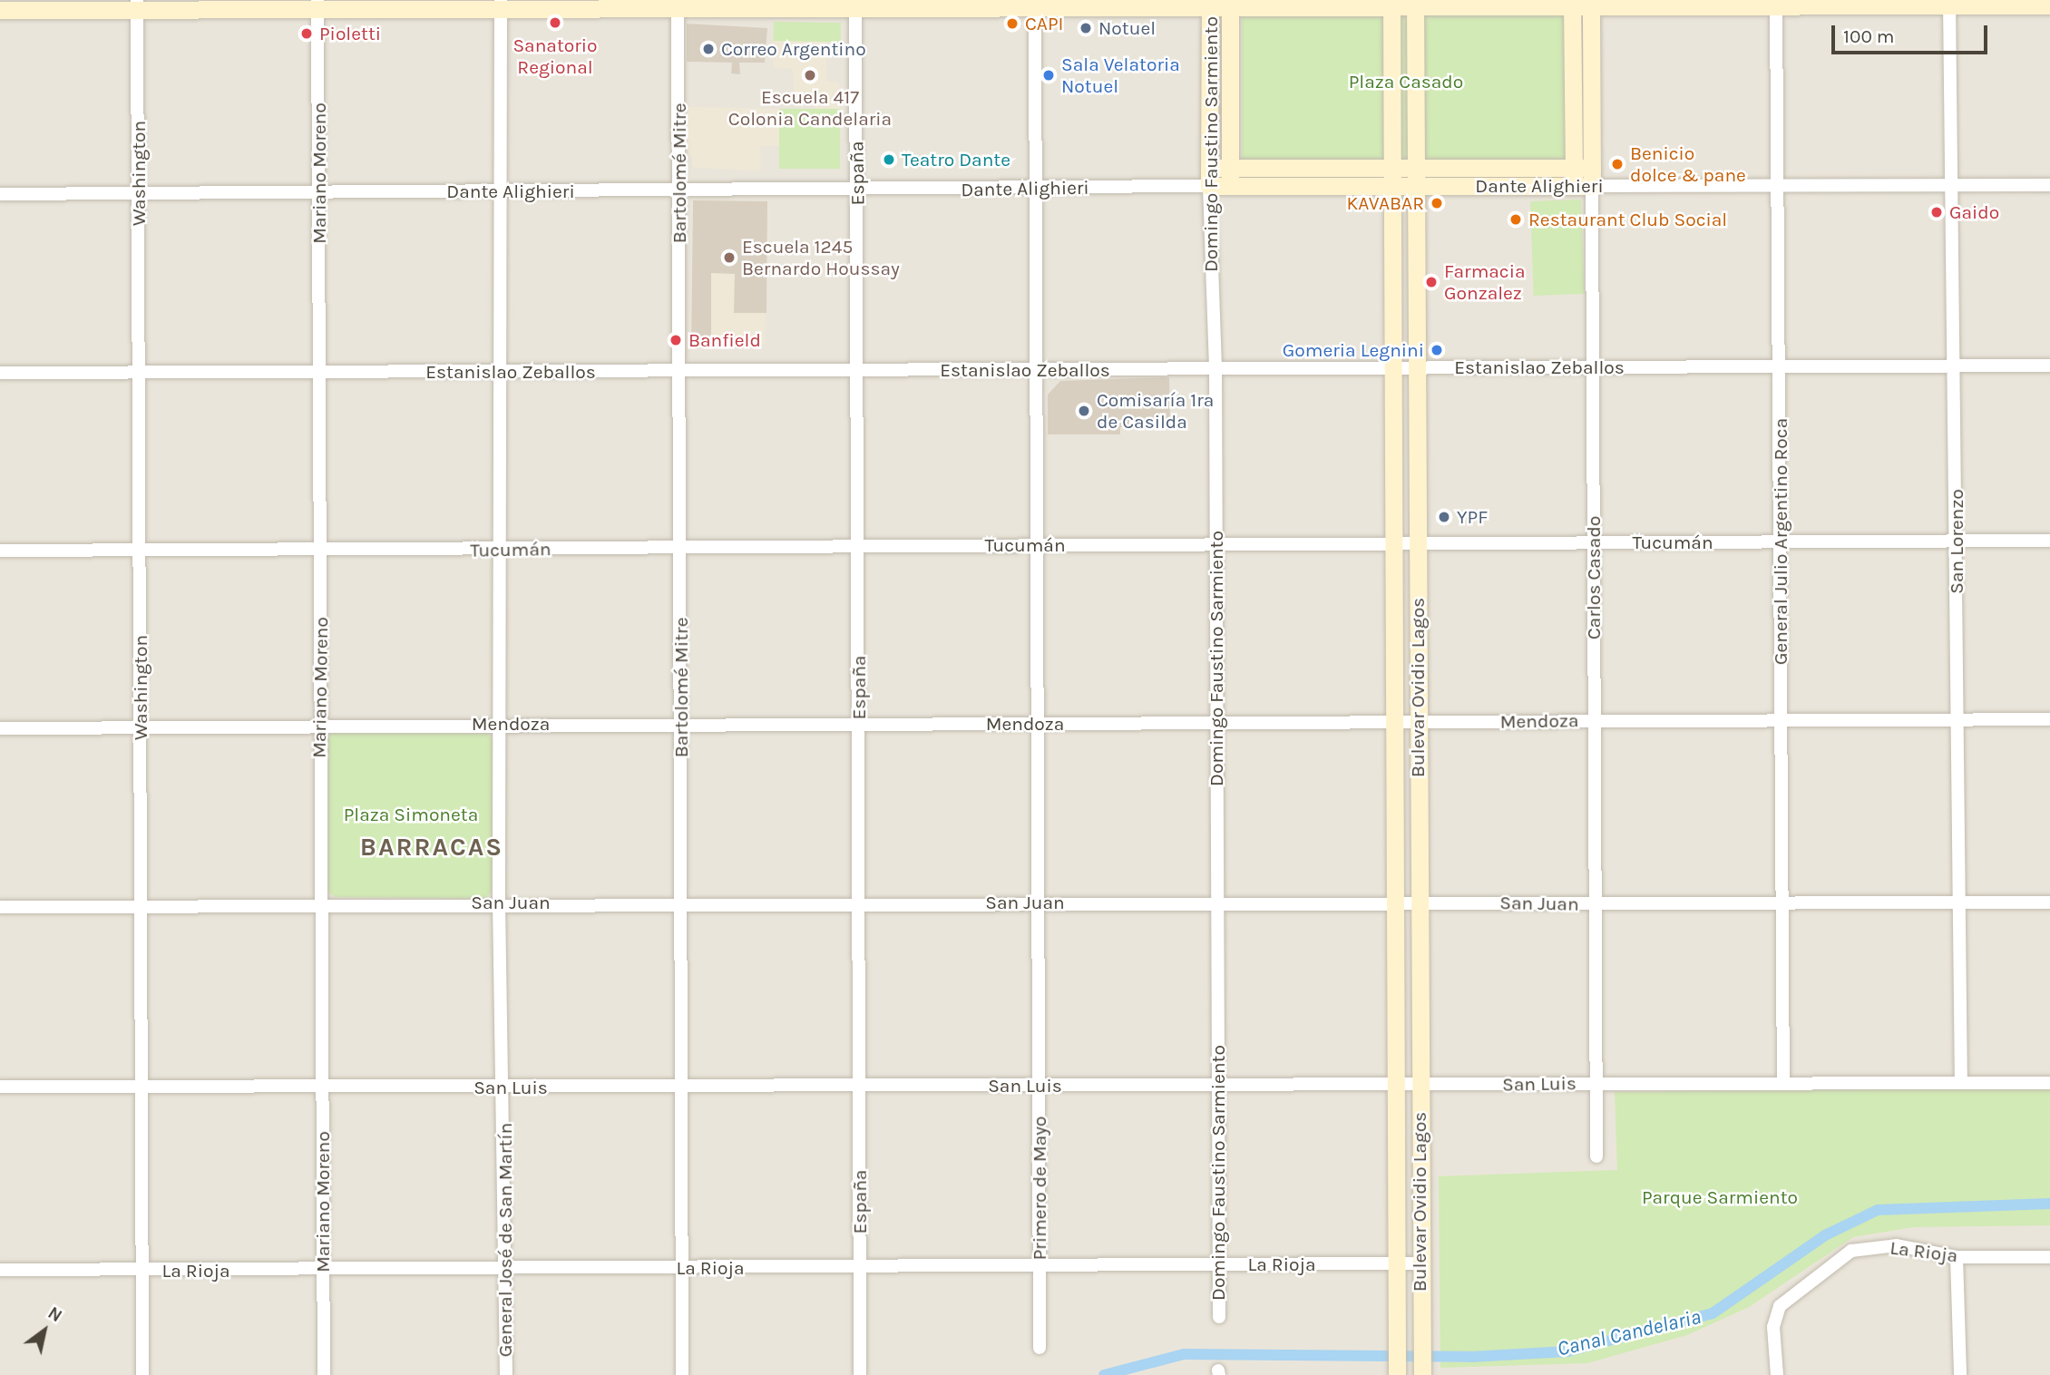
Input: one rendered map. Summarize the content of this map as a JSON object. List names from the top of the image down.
{
  "streets": {
    "main road": [
      "Domingo Faustino Sarmiento",
      "Dante Alighieri",
      "Carlos Casado",
      "Bulevar Ovidio Lagos"
    ],
    "street": [
      "Washington",
      "Mariano Moreno",
      "Bartolomé Mitre",
      "España",
      "Estanislao Zeballos",
      "General Julio Argentino Roca",
      "San Lorenzo",
      "Tucumán",
      "Mendoza",
      "San Juan",
      "San Luis",
      "Primero de Mayo",
      "General José de San Martín",
      "La Rioja"
    ]
  },
  "crossings": [
    ["Domingo Faustino Sarmiento", "Dante Alighieri"],
    ["Domingo Faustino Sarmiento", "Estanislao Zeballos"],
    ["Domingo Faustino Sarmiento", "Tucumán"],
    ["Domingo Faustino Sarmiento", "Mendoza"],
    ["Domingo Faustino Sarmiento", "San Juan"],
    ["Domingo Faustino Sarmiento", "San Luis"],
    ["Domingo Faustino Sarmiento", "La Rioja"],
    ["Washington", "Dante Alighieri"],
    ["Washington", "Estanislao Zeballos"],
    ["Washington", "Tucumán"],
    ["Washington", "Mendoza"],
    ["Washington", "San Juan"],
    ["Washington", "San Luis"],
    ["Washington", "La Rioja"],
    ["Mariano Moreno", "Dante Alighieri"],
    ["Mariano Moreno", "Estanislao Zeballos"],
    ["Mariano Moreno", "Tucumán"],
    ["Mariano Moreno", "Mendoza"],
    ["Mariano Moreno", "San Juan"],
    ["Mariano Moreno", "San Luis"],
    ["Mariano Moreno", "La Rioja"],
    ["Bartolomé Mitre", "Dante Alighieri"],
    ["Bartolomé Mitre", "Estanislao Zeballos"],
    ["Bartolomé Mitre", "Tucumán"],
    ["Bartolomé Mitre", "Mendoza"],
    ["Bartolomé Mitre", "San Juan"],
    ["Bartolomé Mitre", "San Luis"],
    ["Bartolomé Mitre", "La Rioja"],
    ["España", "Dante Alighieri"],
    ["España", "Estanislao Zeballos"],
    ["España", "Tucumán"],
    ["España", "Mendoza"],
    ["España", "San Juan"],
    ["España", "San Luis"],
    ["España", "La Rioja"],
    ["Dante Alighieri", "General Julio Argentino Roca"],
    ["Dante Alighieri", "San Lorenzo"],
    ["Dante Alighieri", "Carlos Casado"],
    ["Dante Alighieri", "Bulevar Ovidio Lagos"],
    ["Dante Alighieri", "Primero de Mayo"],
    ["Dante Alighieri", "General José de San Martín"],
    ["Estanislao Zeballos", "General Julio Argentino Roca"],
    ["Estanislao Zeballos", "San Lorenzo"],
    ["Estanislao Zeballos", "Carlos Casado"],
    ["Estanislao Zeballos", "Bulevar Ovidio Lagos"],
    ["Estanislao Zeballos", "Primero de Mayo"],
    ["Estanislao Zeballos", "General José de San Martín"],
    ["General Julio Argentino Roca", "Tucumán"],
    ["General Julio Argentino Roca", "Mendoza"],
    ["General Julio Argentino Roca", "San Juan"],
    ["General Julio Argentino Roca", "San Luis"],
    ["San Lorenzo", "Tucumán"],
    ["San Lorenzo", "Mendoza"],
    ["San Lorenzo", "San Juan"],
    ["San Lorenzo", "San Luis"],
    ["Tucumán", "Carlos Casado"],
    ["Tucumán", "Bulevar Ovidio Lagos"],
    ["Tucumán", "Primero de Mayo"],
    ["Tucumán", "General José de San Martín"],
    ["Carlos Casado", "Mendoza"],
    ["Carlos Casado", "San Juan"],
    ["Carlos Casado", "San Luis"],
    ["Bulevar Ovidio Lagos", "Mendoza"],
    ["Bulevar Ovidio Lagos", "San Juan"],
    ["Bulevar Ovidio Lagos", "San Luis"],
    ["Bulevar Ovidio Lagos", "La Rioja"],
    ["Mendoza", "Primero de Mayo"],
    ["Mendoza", "General José de San Martín"],
    ["San Juan", "Primero de Mayo"],
    ["San Juan", "General José de San Martín"],
    ["San Luis", "Primero de Mayo"],
    ["San Luis", "General José de San Martín"],
    ["Primero de Mayo", "La Rioja"],
    ["General José de San Martín", "La Rioja"]
  ],
  "districts": ["BARRACAS"],
  "water": ["Canal Candelaria"],
  "parks": ["Plaza Casado", "Plaza Simoneta", "Parque Sarmiento"],
  "places": [
    "Sanatorio Regional",
    "CAPI",
    "Notuel",
    "Pioletti",
    "Correo Argentino",
    "Escuela 417 Colonia Candelaria",
    "Sala Velatoria Notuel",
    "Teatro Dante",
    "Benicio dolce & pane",
    "KAVABAR",
    "Gaido",
    "Restaurant Club Social",
    "Escuela 1245 Bernardo Houssay",
    "Farmacia Gonzalez",
    "Banfield",
    "Gomeria Legnini",
    "Comisaría 1ra de Casilda",
    "YPF"
  ],
  "scale_bar": "100 m",
  "north": "top right"
}
